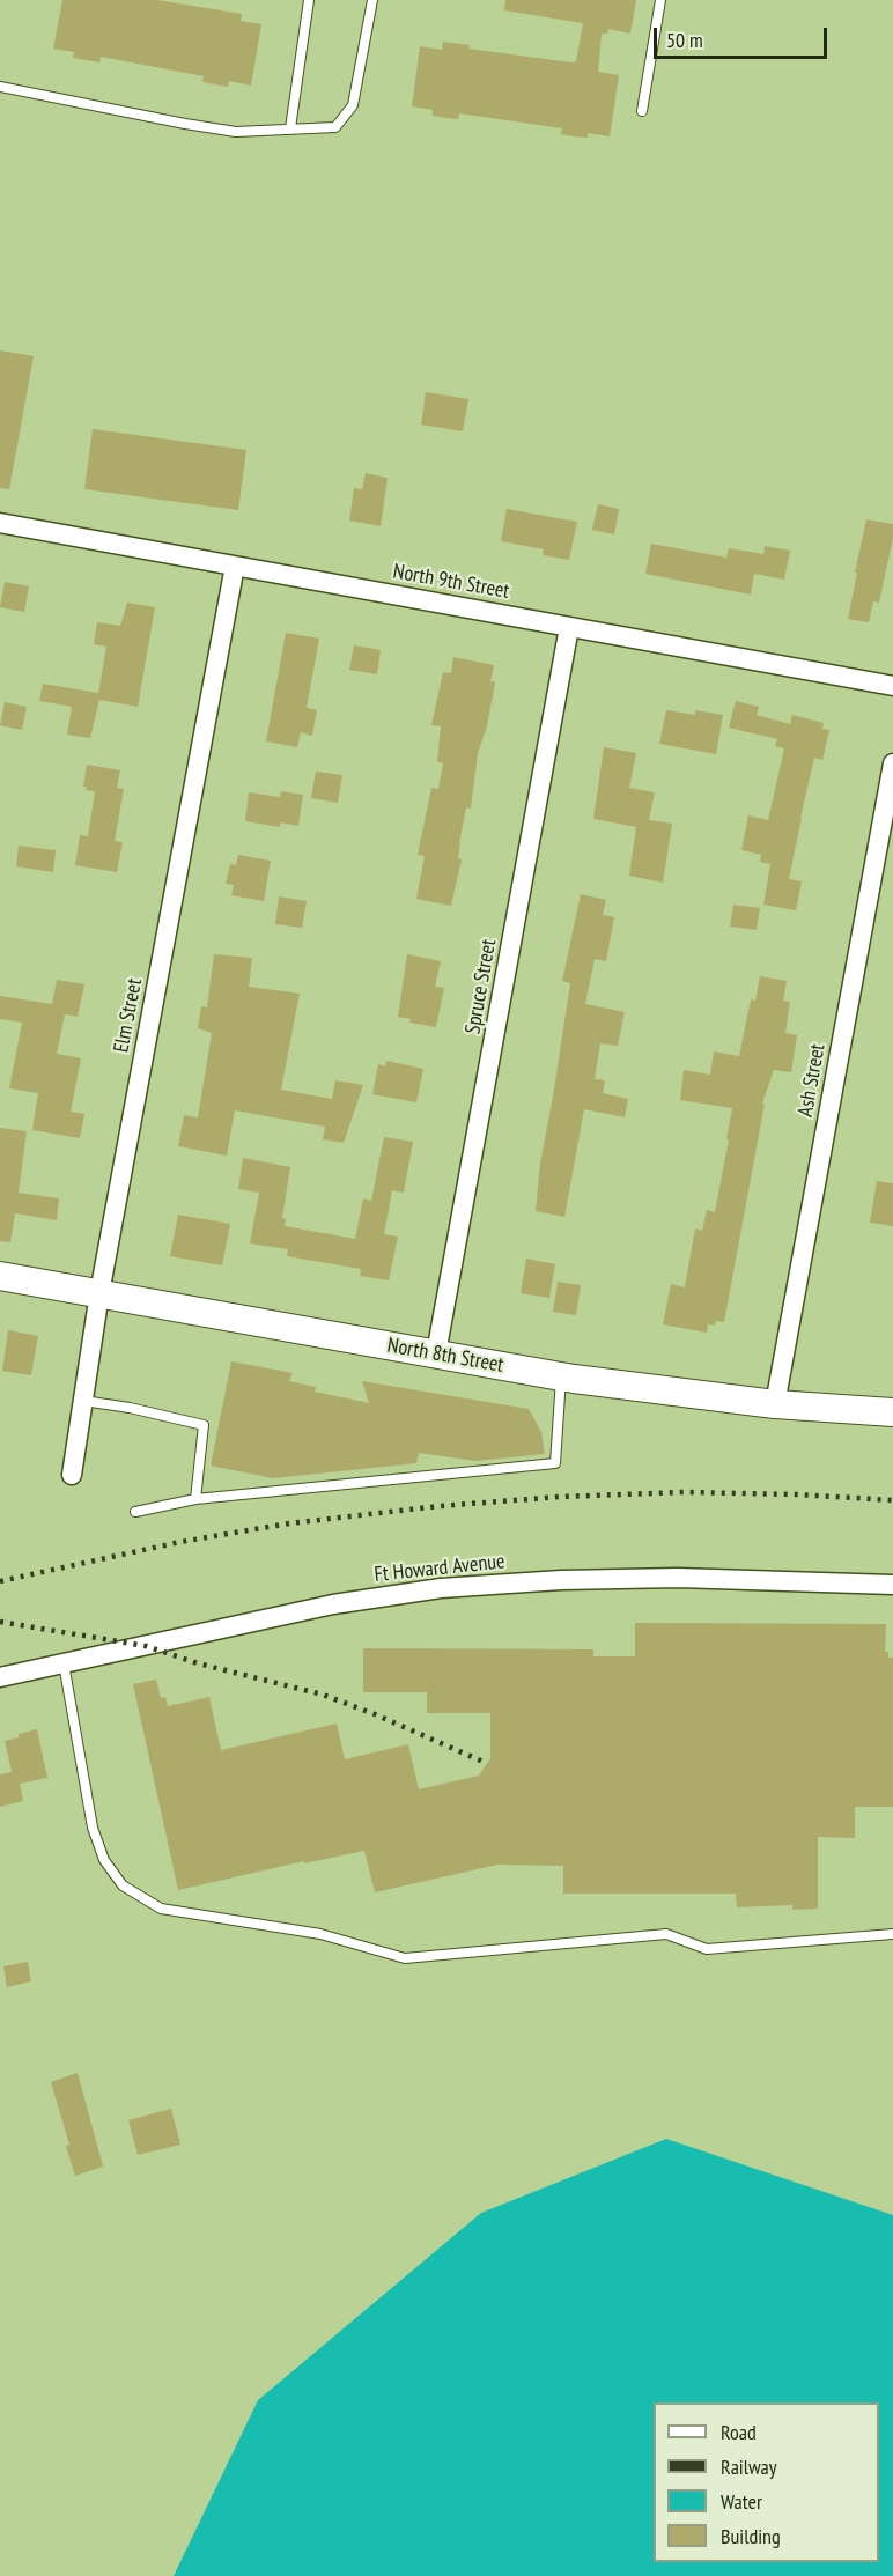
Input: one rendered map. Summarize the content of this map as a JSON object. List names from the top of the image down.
{
  "streets": {
    "main road": ["North 8th Street"],
    "street": [
      "North 9th Street",
      "Spruce Street",
      "Elm Street",
      "Ash Street",
      "Ft Howard Avenue"
    ]
  },
  "crossings": [
    ["North 9th Street", "Spruce Street"],
    ["North 9th Street", "Elm Street"],
    ["Spruce Street", "North 8th Street"],
    ["Elm Street", "North 8th Street"],
    ["Ash Street", "North 8th Street"]
  ],
  "legend": [
    "Road",
    "Railway",
    "Water",
    "Building"
  ],
  "scale_bar": "50 m"
}
